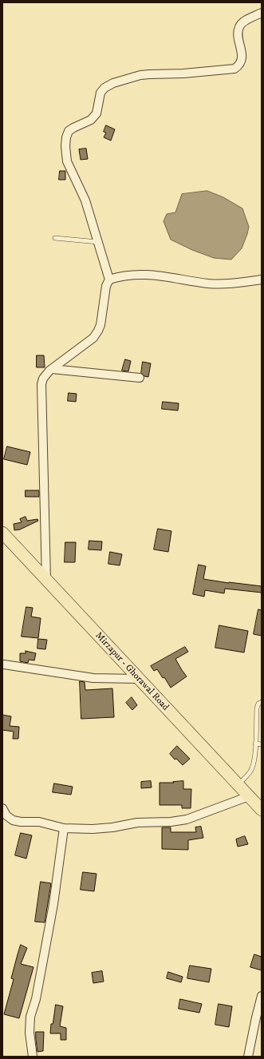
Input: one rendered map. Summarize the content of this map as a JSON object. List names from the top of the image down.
{
  "streets": {
    "main road": ["Mirzapur - Ghorawal Road"]
  }
}
